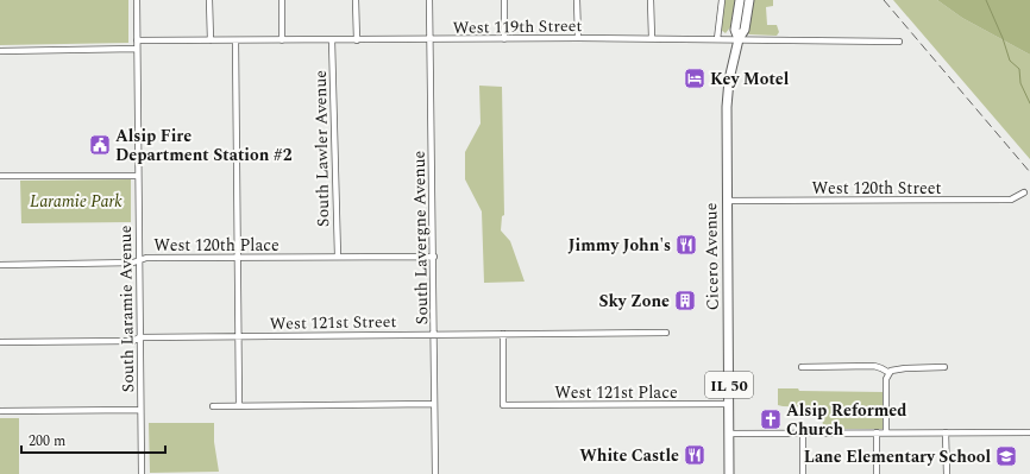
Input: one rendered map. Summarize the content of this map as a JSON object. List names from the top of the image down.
{
  "streets": {
    "main road": ["Cicero Avenue", "IL 50"],
    "street": [
      "West 119th Street",
      "South Lawler Avenue",
      "West 120th Street",
      "South Lavergne Avenue",
      "West 120th Place",
      "South Laramie Avenue",
      "West 121st Street",
      "West 121st Place"
    ]
  },
  "crossings": [
    ["West 119th Street", "South Lawler Avenue"],
    ["West 119th Street", "South Lavergne Avenue"],
    ["West 119th Street", "Cicero Avenue"],
    ["West 119th Street", "South Laramie Avenue"],
    ["South Lawler Avenue", "West 120th Place"],
    ["West 120th Street", "Cicero Avenue"],
    ["South Lavergne Avenue", "West 120th Place"],
    ["South Lavergne Avenue", "West 121st Street"],
    ["West 120th Place", "South Laramie Avenue"],
    ["Cicero Avenue", "West 121st Place"],
    ["South Laramie Avenue", "West 121st Street"],
    ["West 121st Street", "West 121st Place"]
  ],
  "parks": ["Laramie Park"],
  "places": {
    "hotel": ["Key Motel"],
    "public building": ["Alsip Fire Department Station #2"],
    "restaurant": ["Jimmy John's", "White Castle"],
    "building": ["Sky Zone"],
    "church": ["Alsip Reformed Church"],
    "school or university": ["Lane Elementary School"]
  },
  "scale_bar": "200 m"
}
